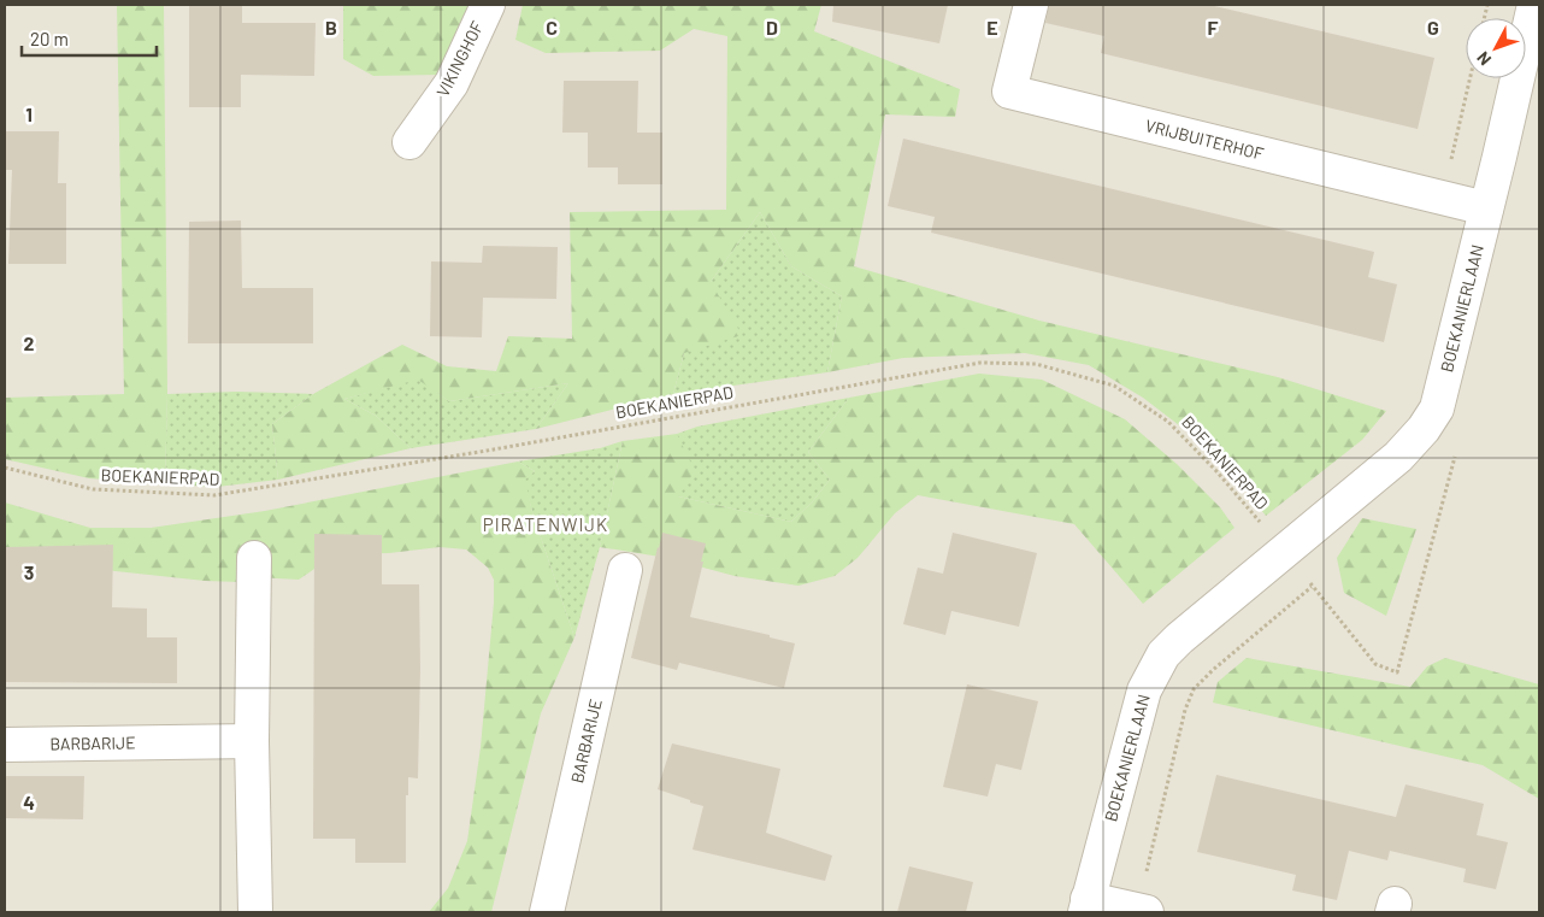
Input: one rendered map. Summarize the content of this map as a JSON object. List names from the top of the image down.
{
  "streets": {
    "street": [
      "VIKINGHOF",
      "VRIJBUITERHOF",
      "BOEKANIERLAAN",
      "BARBARIJE"
    ],
    "path": ["BOEKANIERPAD"]
  },
  "crossings": [
    ["VRIJBUITERHOF", "BOEKANIERLAAN"],
    ["BOEKANIERLAAN", "BOEKANIERPAD"]
  ],
  "districts": ["PIRATENWIJK"],
  "scale_bar": "20 m",
  "north": "bottom left",
  "grid": {
    "columns": [
      "B",
      "C",
      "D",
      "E",
      "F",
      "G"
    ],
    "rows": [
      "1",
      "2",
      "3",
      "4"
    ]
  }
}
